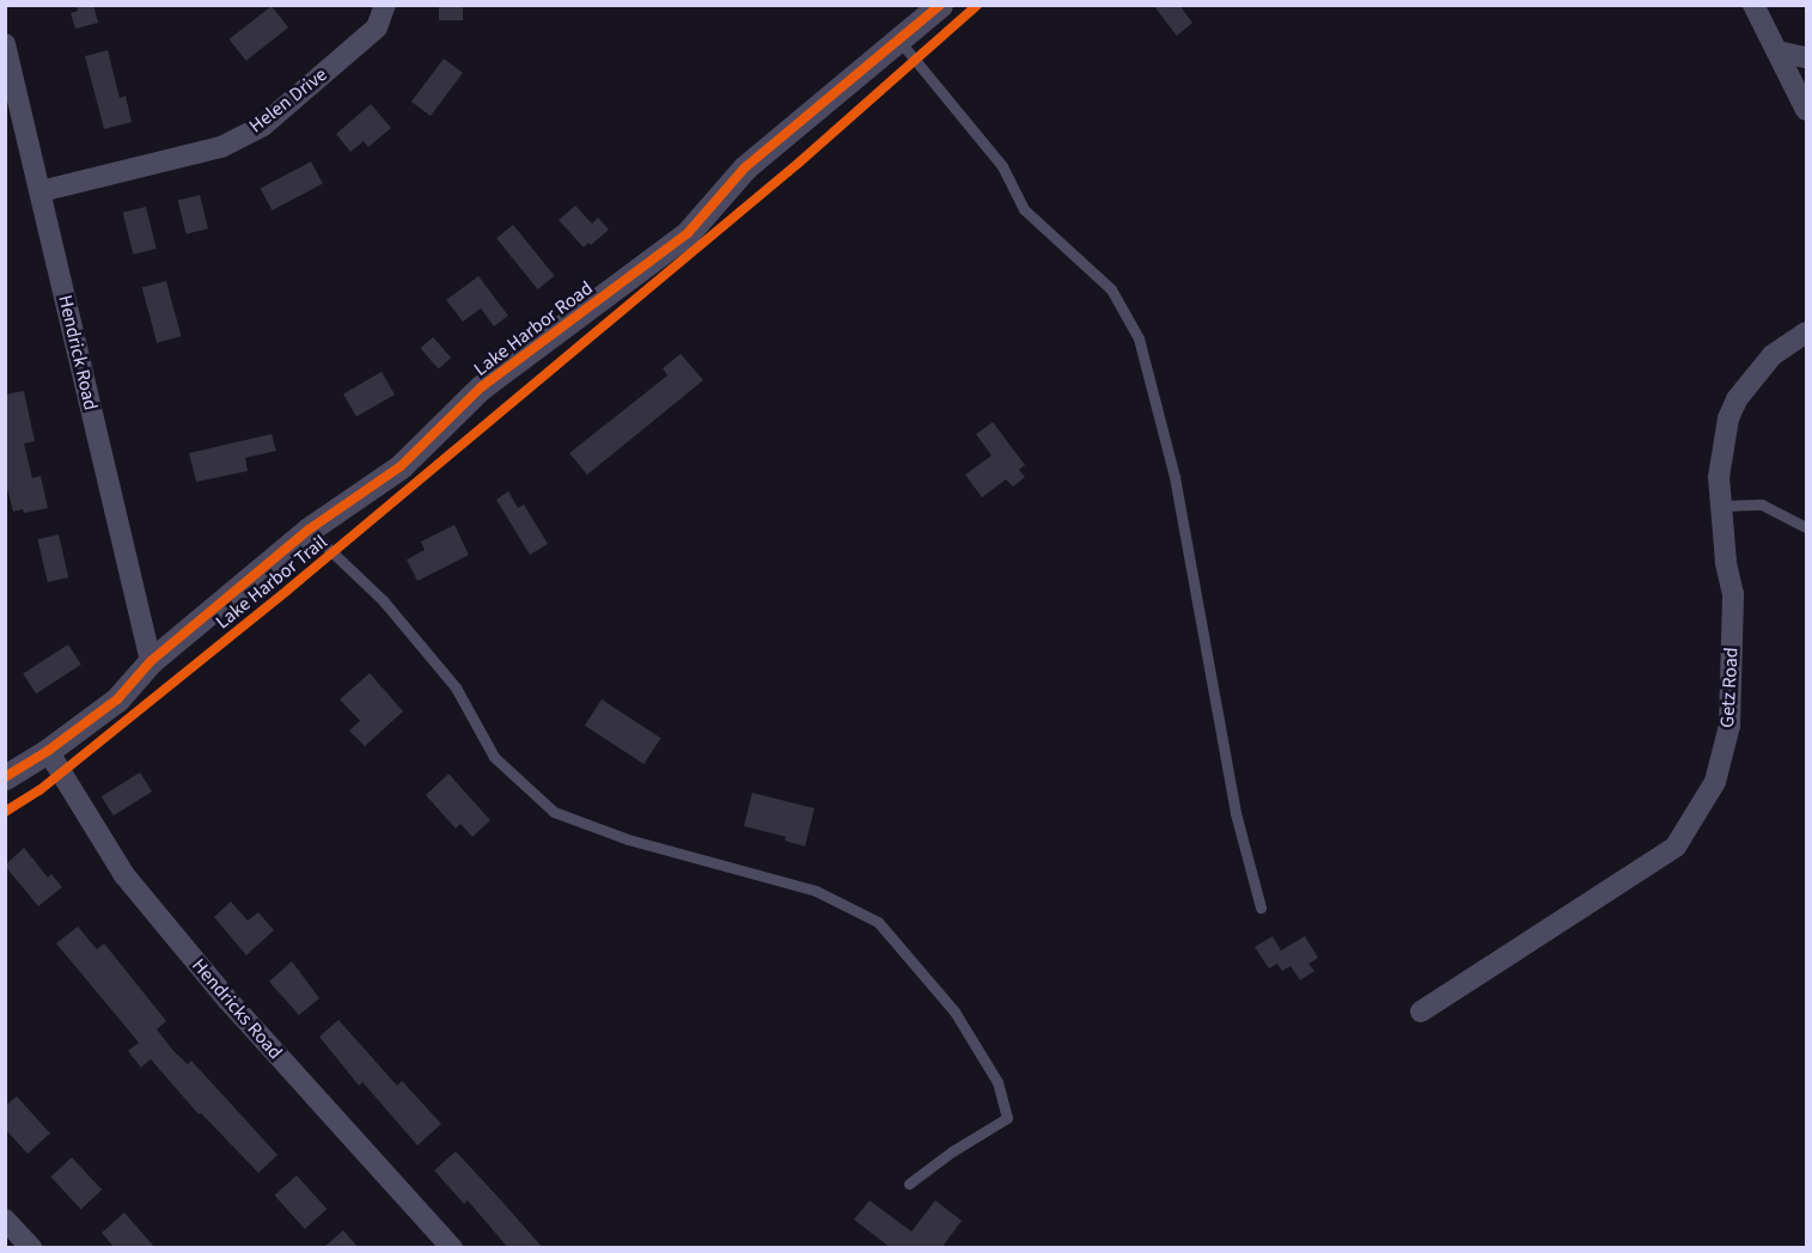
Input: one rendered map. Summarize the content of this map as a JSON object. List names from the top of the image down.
{
  "streets": {
    "street": [
      "Helen Drive",
      "Lake Harbor Road",
      "Hendrick Road",
      "Getz Road",
      "Hendricks Road"
    ],
    "cycle path": ["Lake Harbor Trail"]
  },
  "crossings": [
    ["Helen Drive", "Hendrick Road"],
    ["Lake Harbor Road", "Hendrick Road"],
    ["Lake Harbor Road", "Hendricks Road"]
  ]
}
